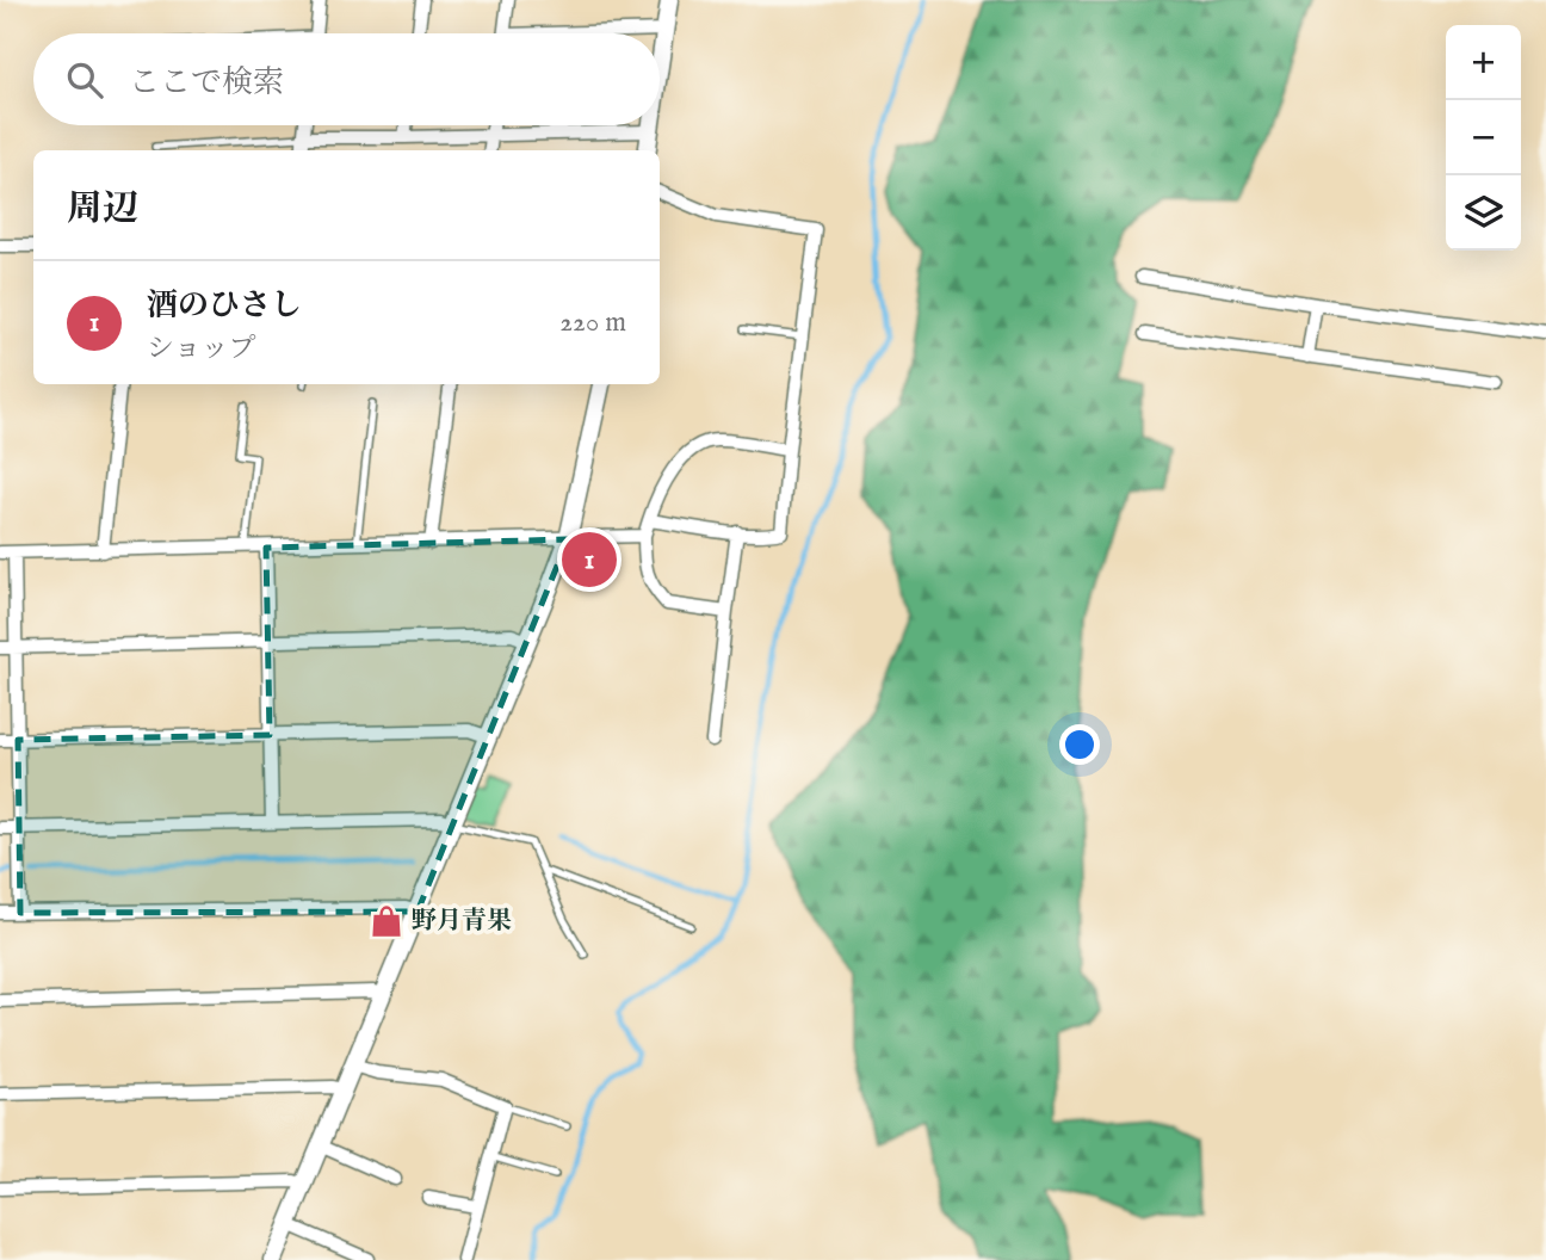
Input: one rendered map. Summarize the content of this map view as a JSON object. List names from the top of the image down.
{
  "places": {
    "shop": ["野月青果"]
  },
  "page": {
    "map_buttons": ["+", "−"],
    "search": "ここで検索",
    "heading": "周辺",
    "list": [
      {
        "mark": "1",
        "name": "酒のひさし",
        "note": "ショップ",
        "value": "220 m"
      }
    ],
    "pins": "1"
  }
}
